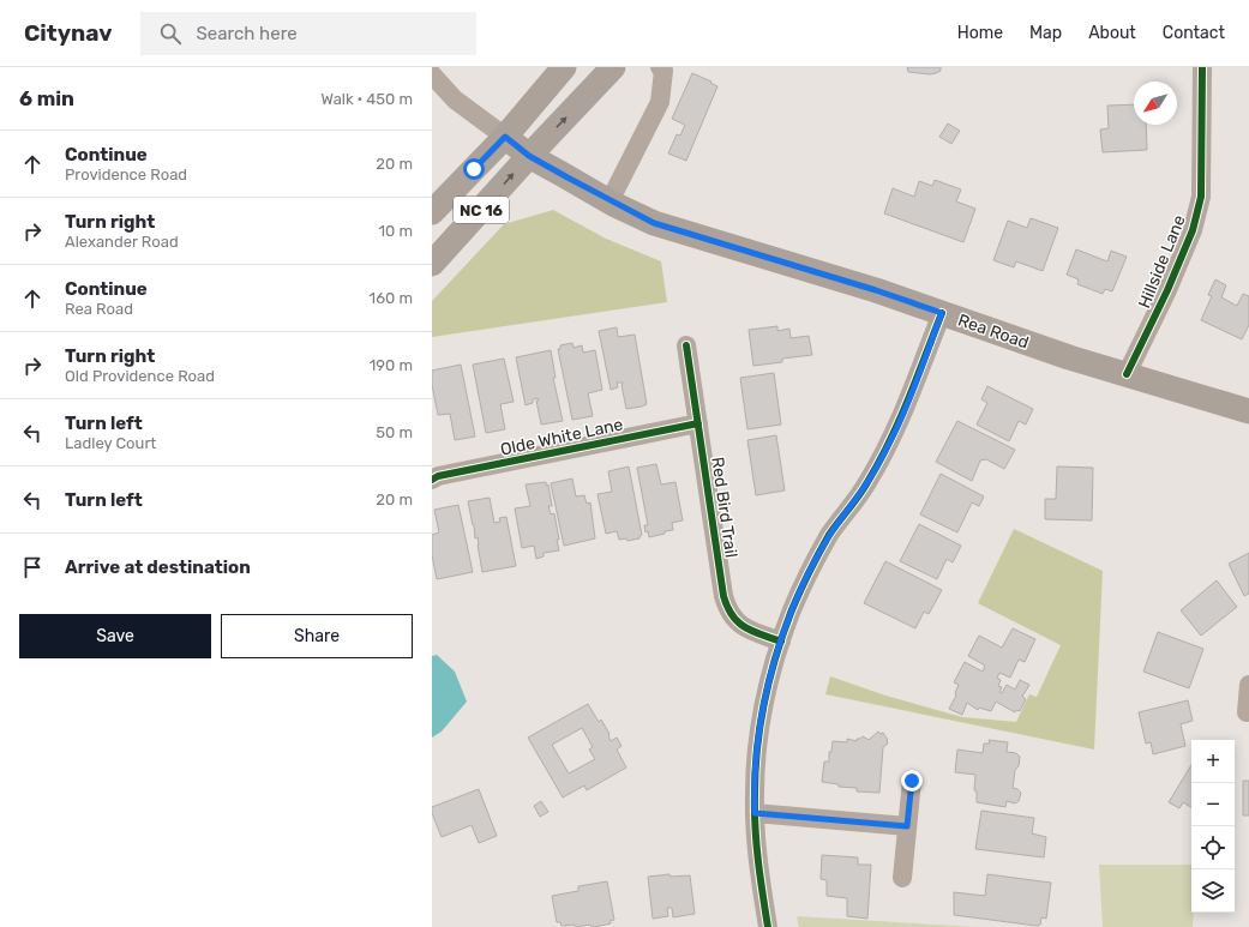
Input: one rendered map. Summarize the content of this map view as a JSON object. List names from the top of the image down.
{
  "streets": {
    "main road": ["NC 16", "Rea Road"],
    "street": ["Hillside Lane", "Olde White Lane", "Red Bird Trail"]
  },
  "crossings": [
    ["NC 16", "Rea Road"],
    ["Hillside Lane", "Rea Road"],
    ["Olde White Lane", "Red Bird Trail"]
  ],
  "north": "bottom left",
  "page": {
    "header": "Citynav",
    "search": "Search here",
    "nav": [
      "Home",
      "Map",
      "About",
      "Contact"
    ],
    "heading": ["6 min", "Walk · 450 m"],
    "list": [
      ["Continue", "Providence Road", "20 m"],
      ["Turn right", "Alexander Road", "10 m"],
      ["Continue", "Rea Road", "160 m"],
      ["Turn right", "Old Providence Road", "190 m"],
      ["Turn left", "Ladley Court", "50 m"],
      ["Turn left", "20 m"],
      "Arrive at destination"
    ],
    "buttons": ["Save", "Share"],
    "map_buttons": ["+", "−"]
  }
}
